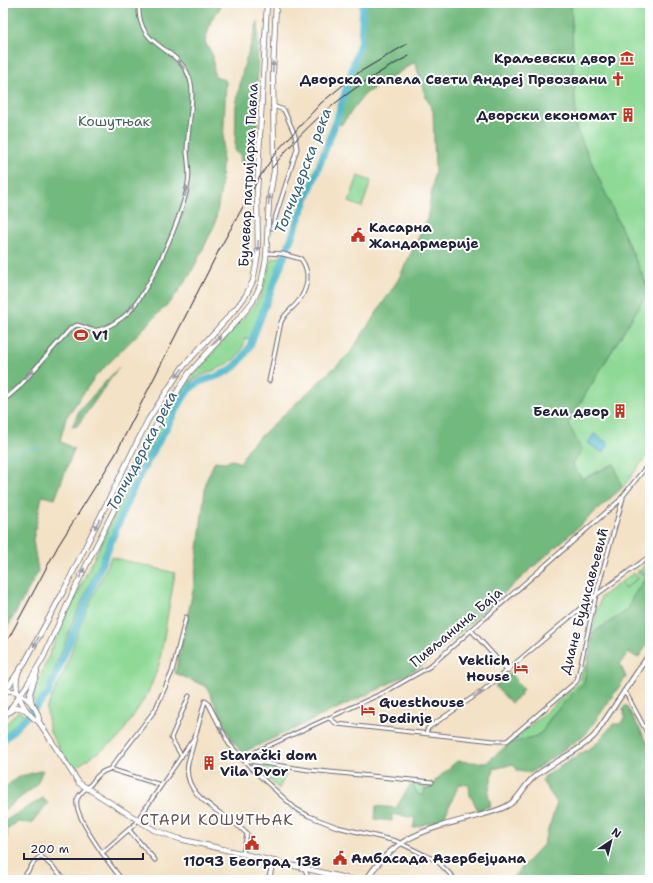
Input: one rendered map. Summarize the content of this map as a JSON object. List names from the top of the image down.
{
  "streets": {
    "main road": ["Булевар патријарха Павла"],
    "street": ["Диане Будисављевић", "Пивљанина Баја"]
  },
  "crossings": [
    ["Диане Будисављевић", "Пивљанина Баја"]
  ],
  "districts": ["СТАРИ КОШУТЊАК"],
  "water": ["Топчидерска река"],
  "parks": ["Кошутњак"],
  "places": {
    "museum": ["Краљевски двор"],
    "church": ["Дворска капела Свети Андреј Првозвани"],
    "building": ["Дворски економат", "Бели двор", "Starački dom Vila Dvor"],
    "public building": ["Касарна Жандармерије", "11093 Београд 138", "Амбасада Азербејџана"],
    "sports": ["V1"],
    "hotel": ["Veklich House", "Guesthouse Dedinje"]
  },
  "scale_bar": "200 m",
  "north": "top right"
}
